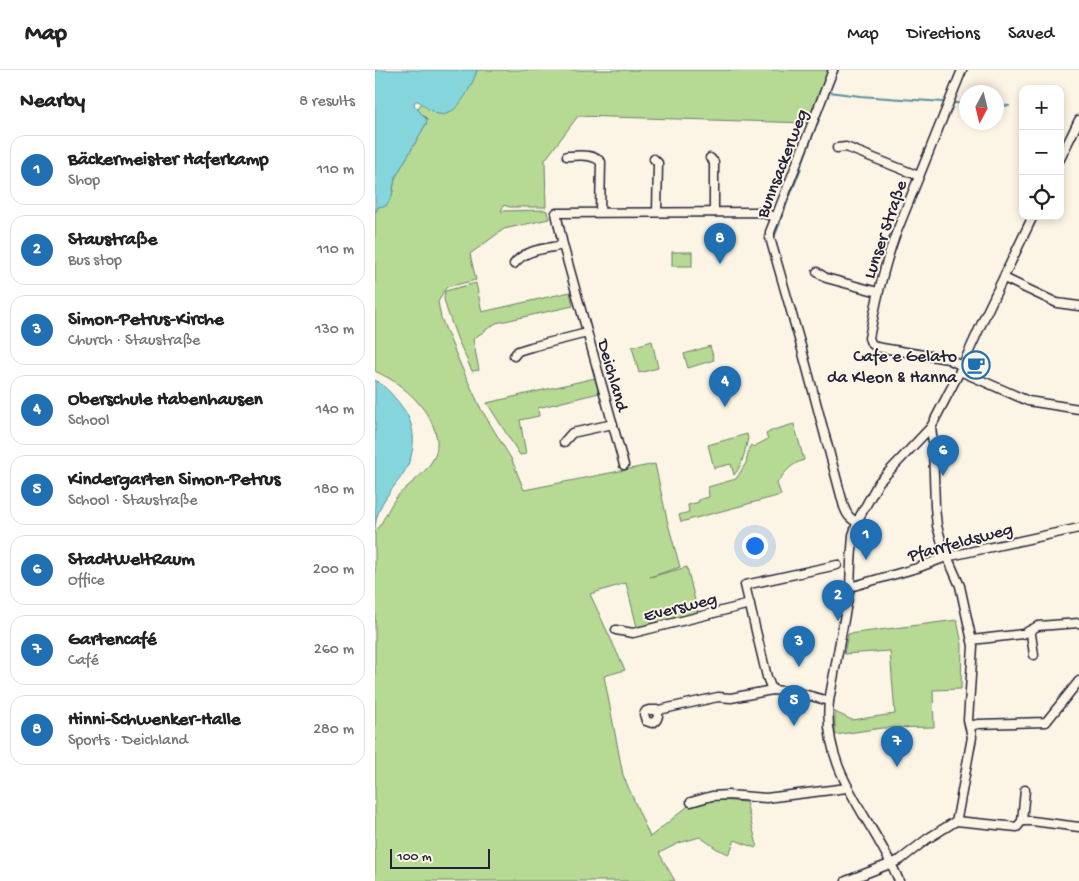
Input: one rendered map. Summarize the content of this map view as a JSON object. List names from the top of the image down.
{
  "streets": {
    "street": [
      "Bunnsackerweg",
      "Lunser Straße",
      "Deichland",
      "Pfarrfeldsweg",
      "Eversweg"
    ]
  },
  "crossings": [
    ["Bunnsackerweg", "Deichland"]
  ],
  "places": {
    "cafe": ["Cafe e Gelato da Kleon & Hanna"]
  },
  "scale_bar": "100 m",
  "north": "bottom",
  "page": {
    "header": "Map",
    "nav": ["Map", "Directions", "Saved"],
    "heading": ["Nearby", "8 results"],
    "map_buttons": ["+", "−"],
    "list": [
      {
        "mark": "1",
        "name": "Bäckermeister Haferkamp",
        "note": "Shop",
        "value": "110 m"
      },
      {
        "mark": "2",
        "name": "Staustraße",
        "note": "Bus stop",
        "value": "110 m"
      },
      {
        "mark": "3",
        "name": "Simon-Petrus-Kirche",
        "note": "Church · Staustraße",
        "value": "130 m"
      },
      {
        "mark": "4",
        "name": "Oberschule Habenhausen",
        "note": "School",
        "value": "140 m"
      },
      {
        "mark": "5",
        "name": "Kindergarten Simon-Petrus",
        "note": "School · Staustraße",
        "value": "180 m"
      },
      {
        "mark": "6",
        "name": "StadtWeltRaum",
        "note": "Office",
        "value": "200 m"
      },
      {
        "mark": "7",
        "name": "Gartencafé",
        "note": "Café",
        "value": "260 m"
      },
      {
        "mark": "8",
        "name": "Hinni-Schwenker-Halle",
        "note": "Sports · Deichland",
        "value": "280 m"
      }
    ],
    "pins": [
      "8",
      "4",
      "6",
      "1",
      "2",
      "3",
      "5",
      "7"
    ],
    "scale": "100 m"
  }
}
